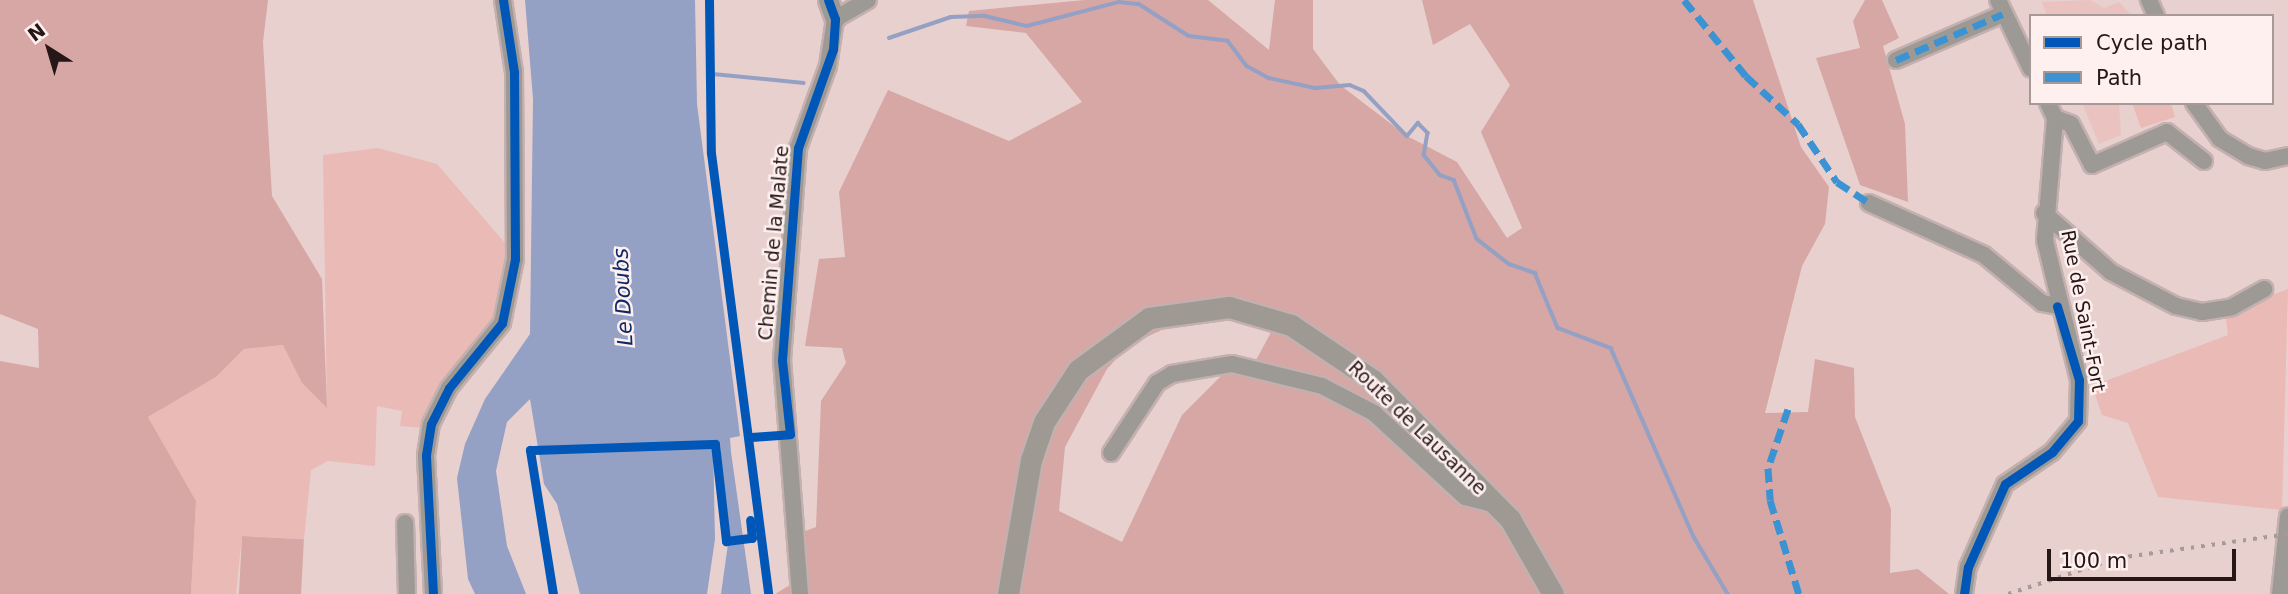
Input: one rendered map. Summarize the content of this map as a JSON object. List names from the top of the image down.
{
  "streets": {
    "main road": ["Route de Lausanne"],
    "street": ["Chemin de la Malate", "Rue de Saint-Fort"]
  },
  "water": ["Le Doubs"],
  "legend": ["Cycle path", "Path"],
  "scale_bar": "100 m",
  "north": "top left"
}
